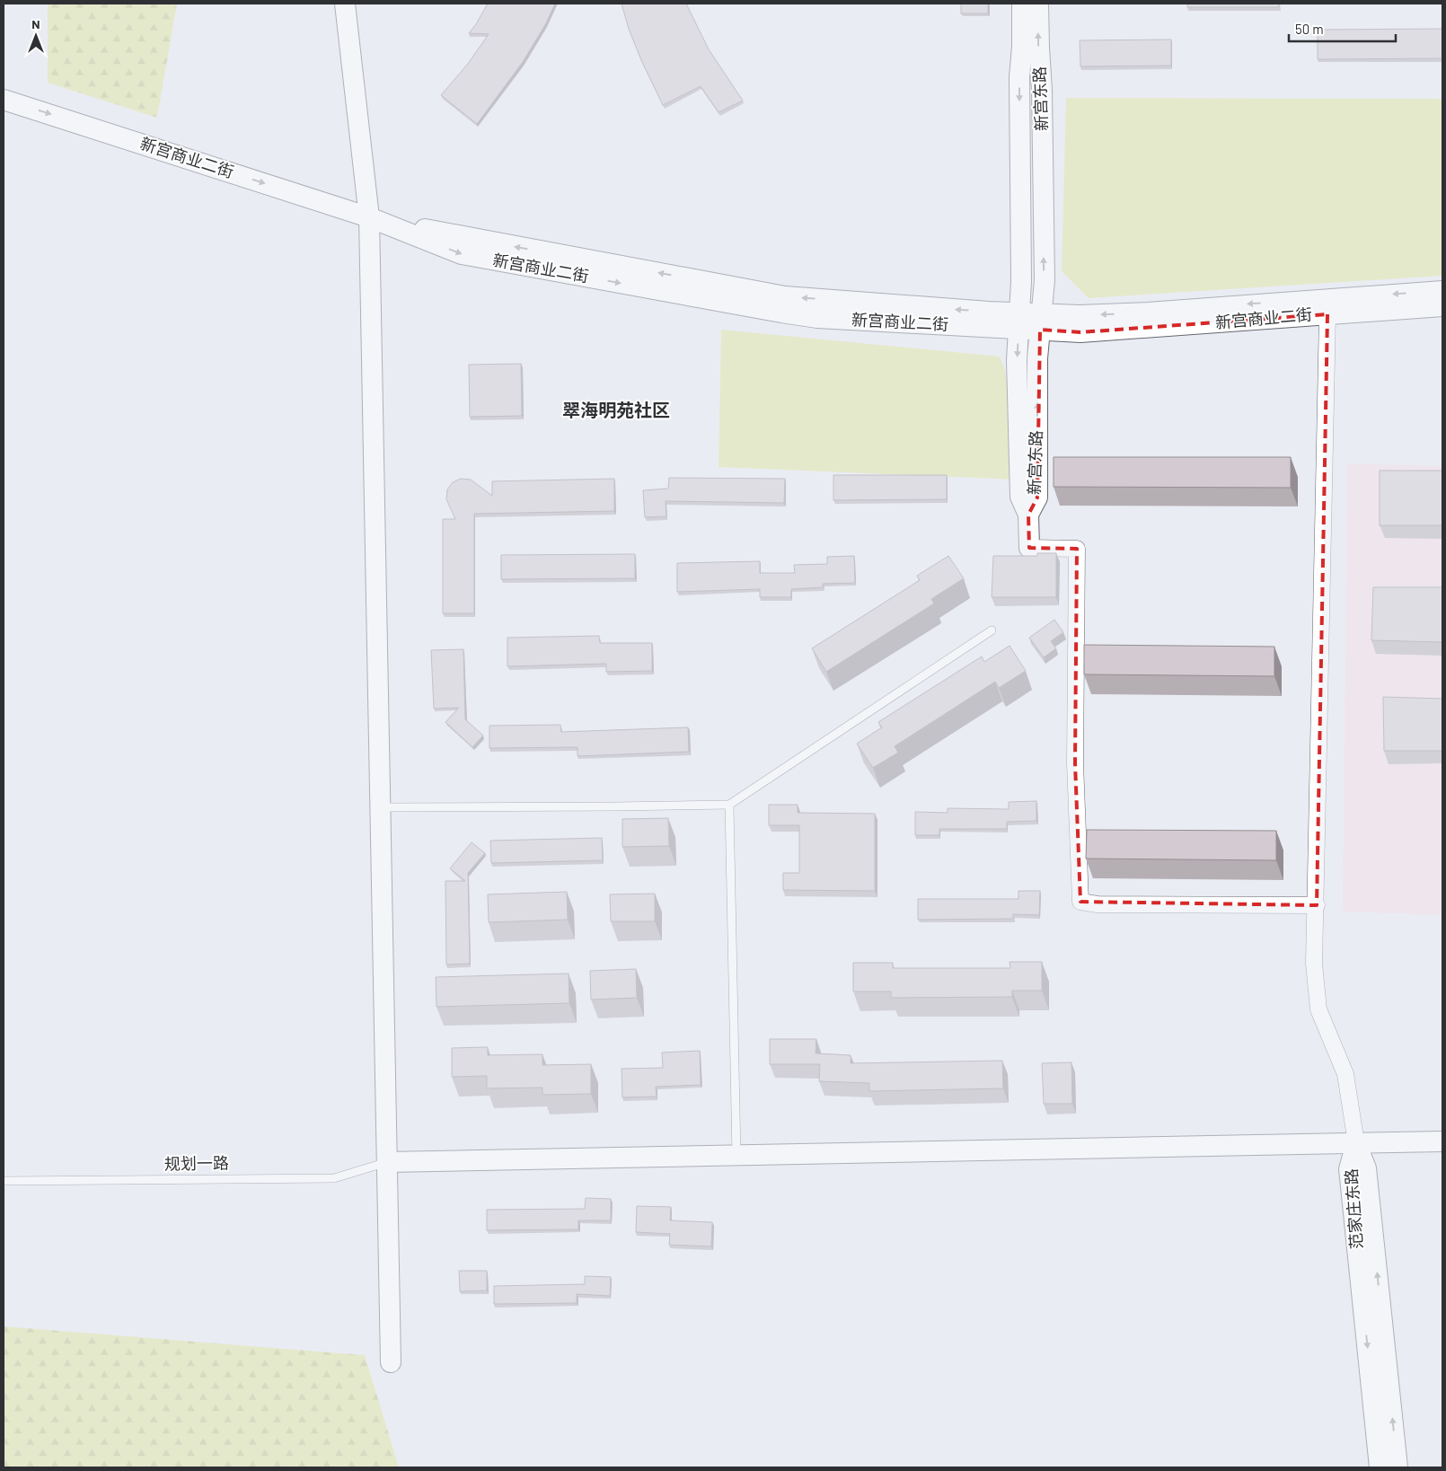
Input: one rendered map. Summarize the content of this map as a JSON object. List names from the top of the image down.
{
  "streets": {
    "street": ["新宫东路", "新宫商业二街", "范家庄东路"],
    "lane": ["规划一路"]
  },
  "crossings": [
    ["新宫东路", "新宫商业二街"]
  ],
  "districts": ["翠海明苑社区"],
  "scale_bar": "50 m",
  "north": "top"
}
